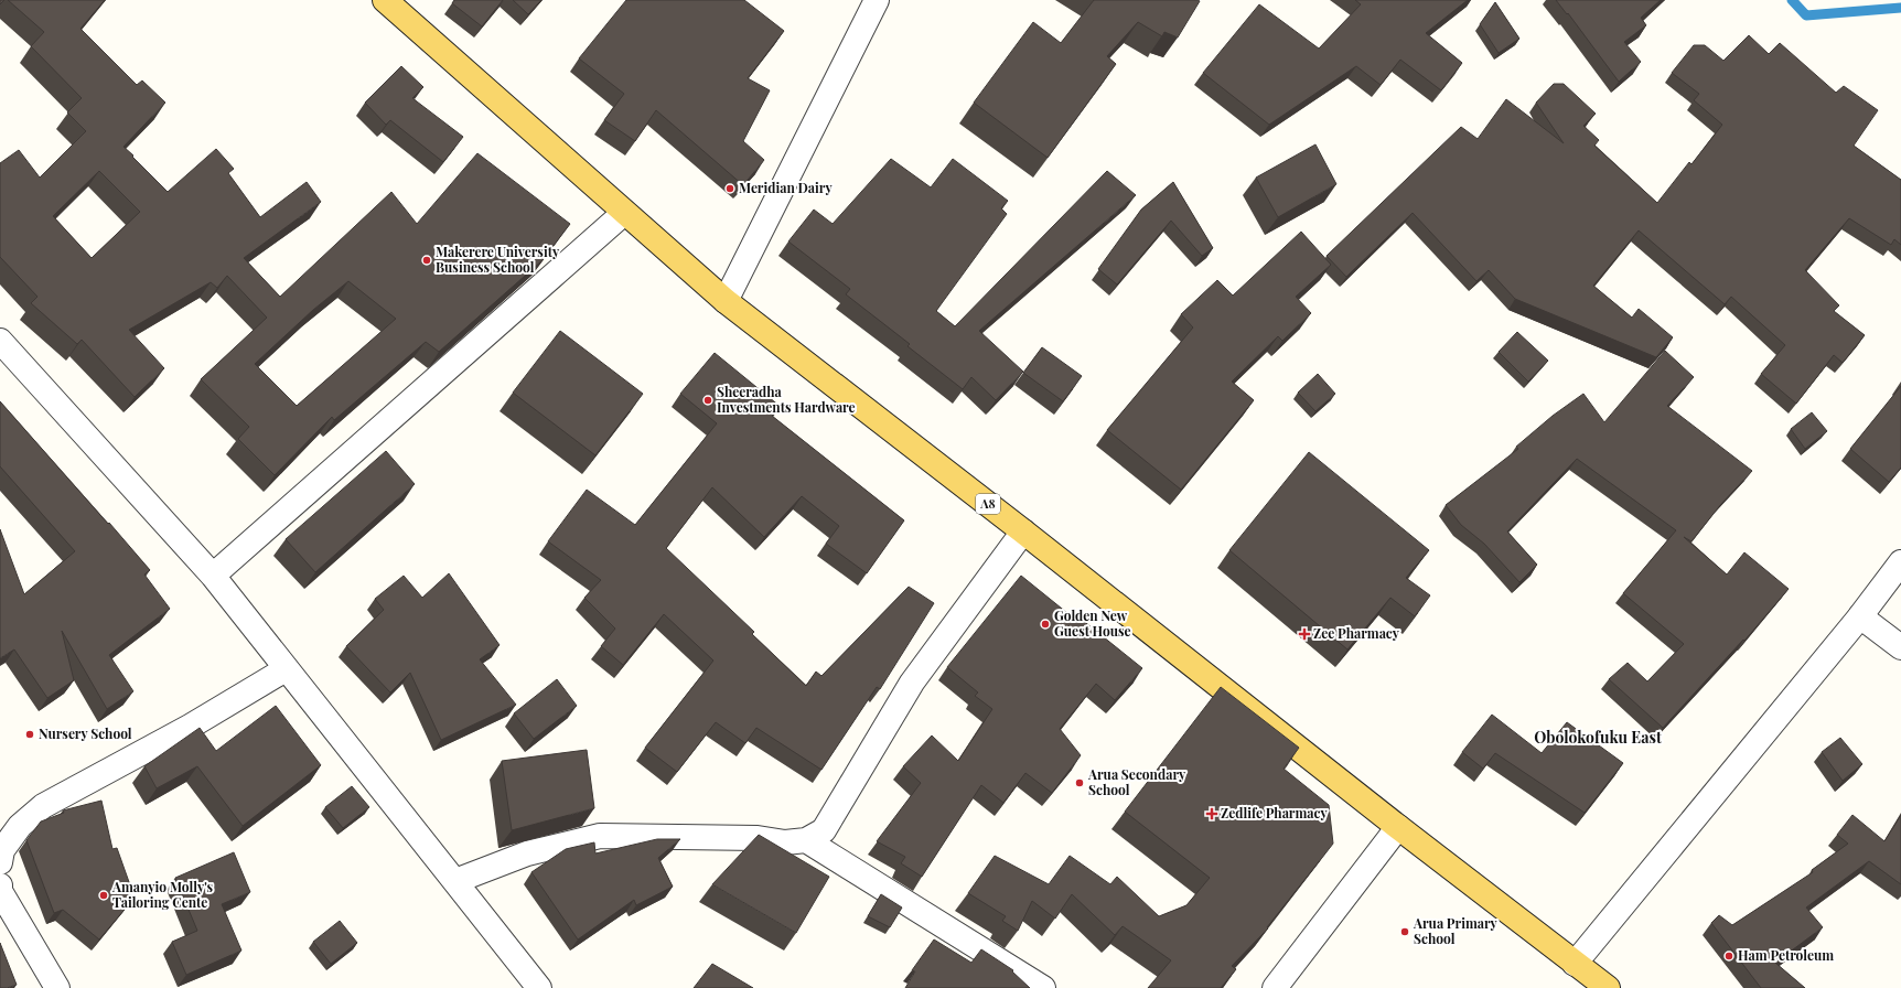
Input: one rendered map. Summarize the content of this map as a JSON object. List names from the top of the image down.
{
  "streets": {
    "main road": ["A8"]
  },
  "districts": ["Obolokofuku East"],
  "places": {
    "other": [
      "Meridian Dairy",
      "Makerere University Business School",
      "Sheeradha Investments Hardware",
      "Golden New Guest House",
      "Nursery School",
      "Arua Secondary School",
      "Amanyio Molly's Tailoring Cente",
      "Arua Primary School",
      "Ham Petroleum"
    ],
    "health": ["Zee Pharmacy", "Zedlife Pharmacy"]
  }
}
